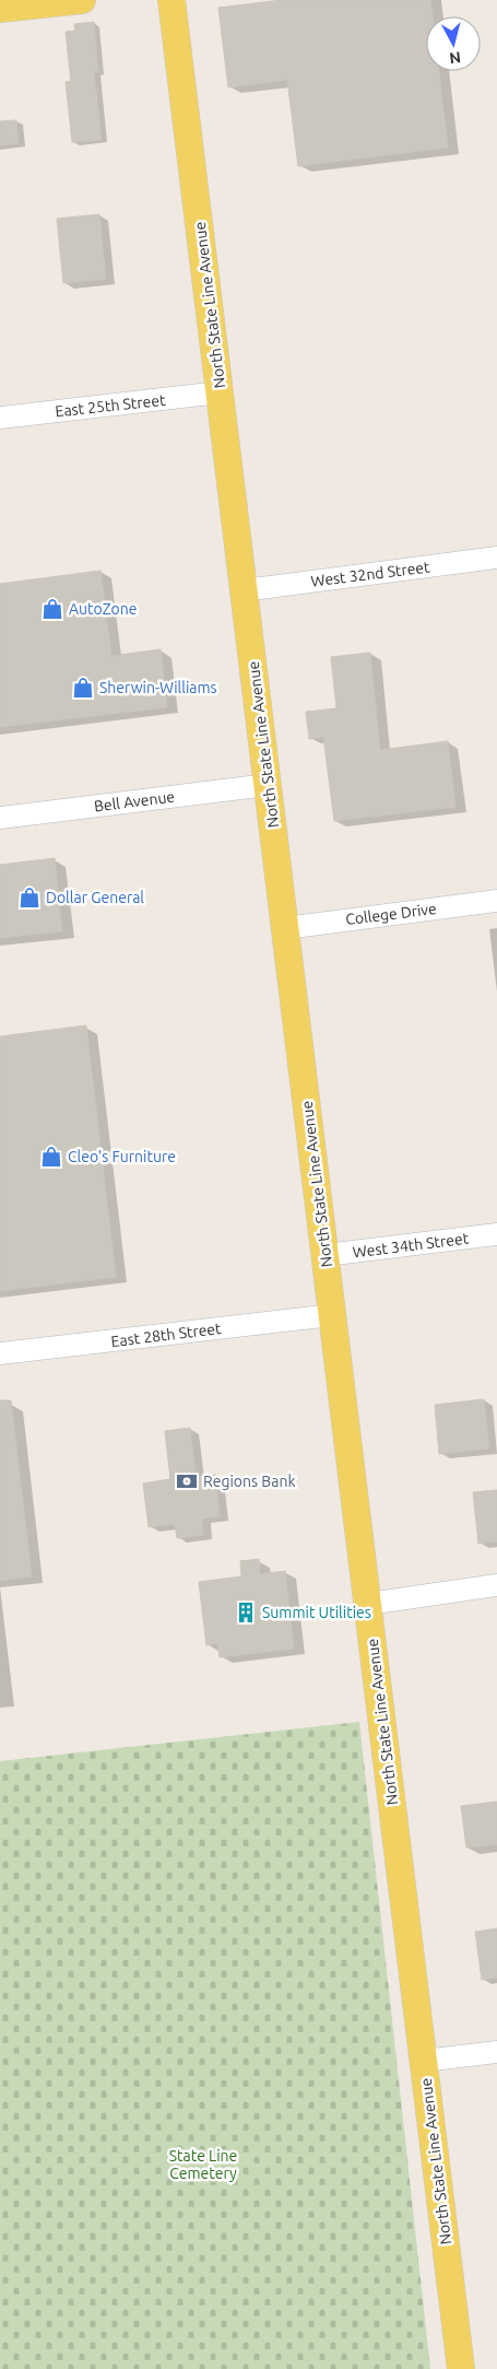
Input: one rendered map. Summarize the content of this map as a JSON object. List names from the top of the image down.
{
  "streets": {
    "main road": ["North State Line Avenue"],
    "street": [
      "East 25th Street",
      "West 32nd Street",
      "Bell Avenue",
      "College Drive",
      "West 34th Street",
      "East 28th Street"
    ]
  },
  "crossings": [
    ["North State Line Avenue", "East 25th Street"],
    ["North State Line Avenue", "West 32nd Street"],
    ["North State Line Avenue", "Bell Avenue"],
    ["North State Line Avenue", "College Drive"],
    ["North State Line Avenue", "West 34th Street"],
    ["North State Line Avenue", "East 28th Street"]
  ],
  "parks": ["State Line Cemetery"],
  "places": {
    "shop": [
      "AutoZone",
      "Sherwin-Williams",
      "Dollar General",
      "Cleo's Furniture"
    ],
    "bank": ["Regions Bank"],
    "building": ["Summit Utilities"]
  },
  "north": "bottom"
}
